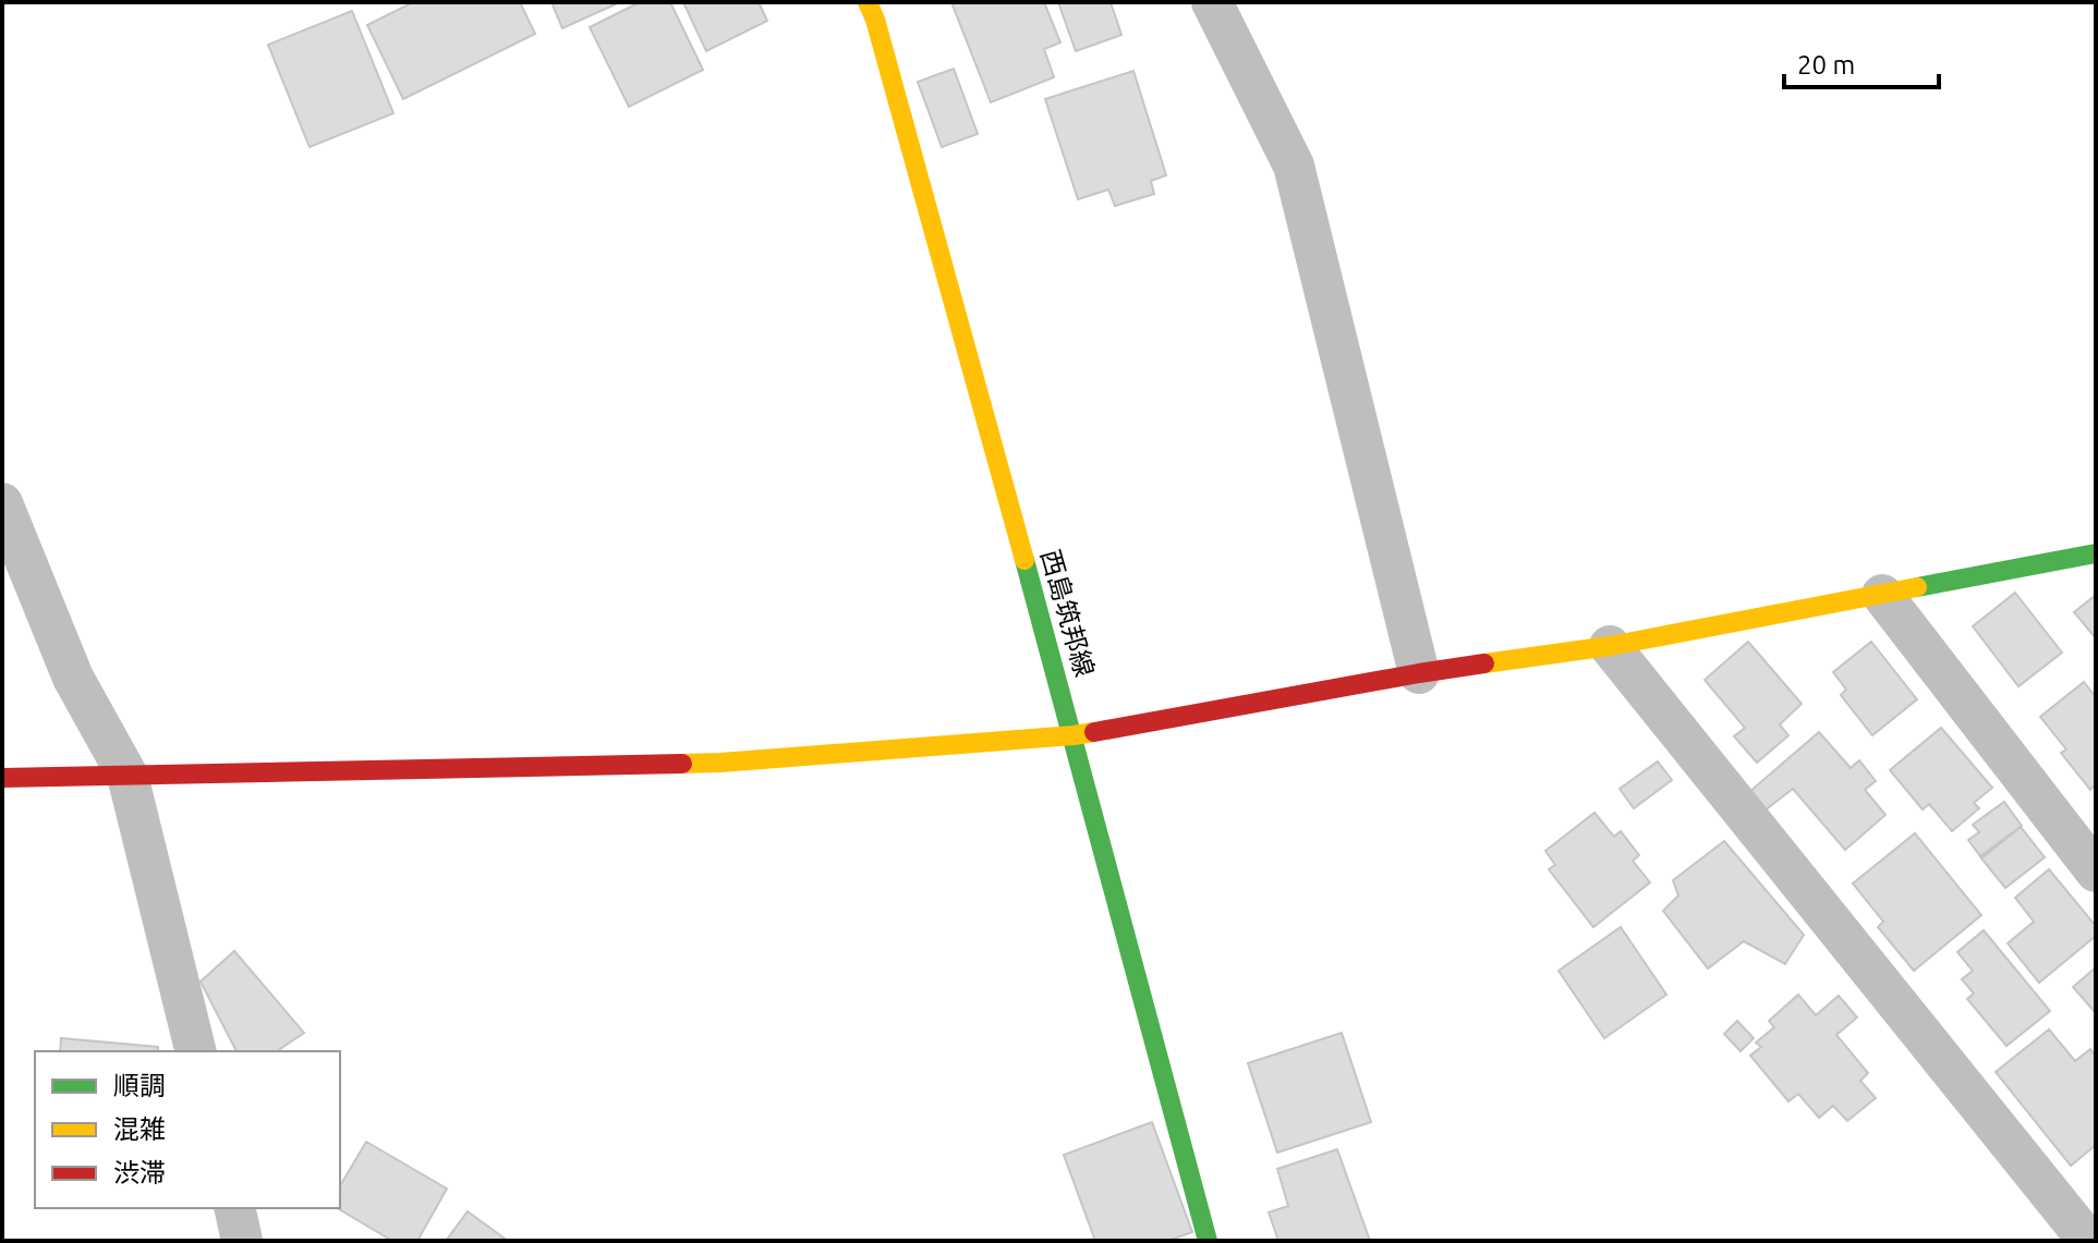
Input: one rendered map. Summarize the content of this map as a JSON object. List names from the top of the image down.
{
  "streets": {
    "street": ["西島筑邦線"]
  },
  "legend": ["順調", "混雑", "渋滞"],
  "scale_bar": "20 m"
}
